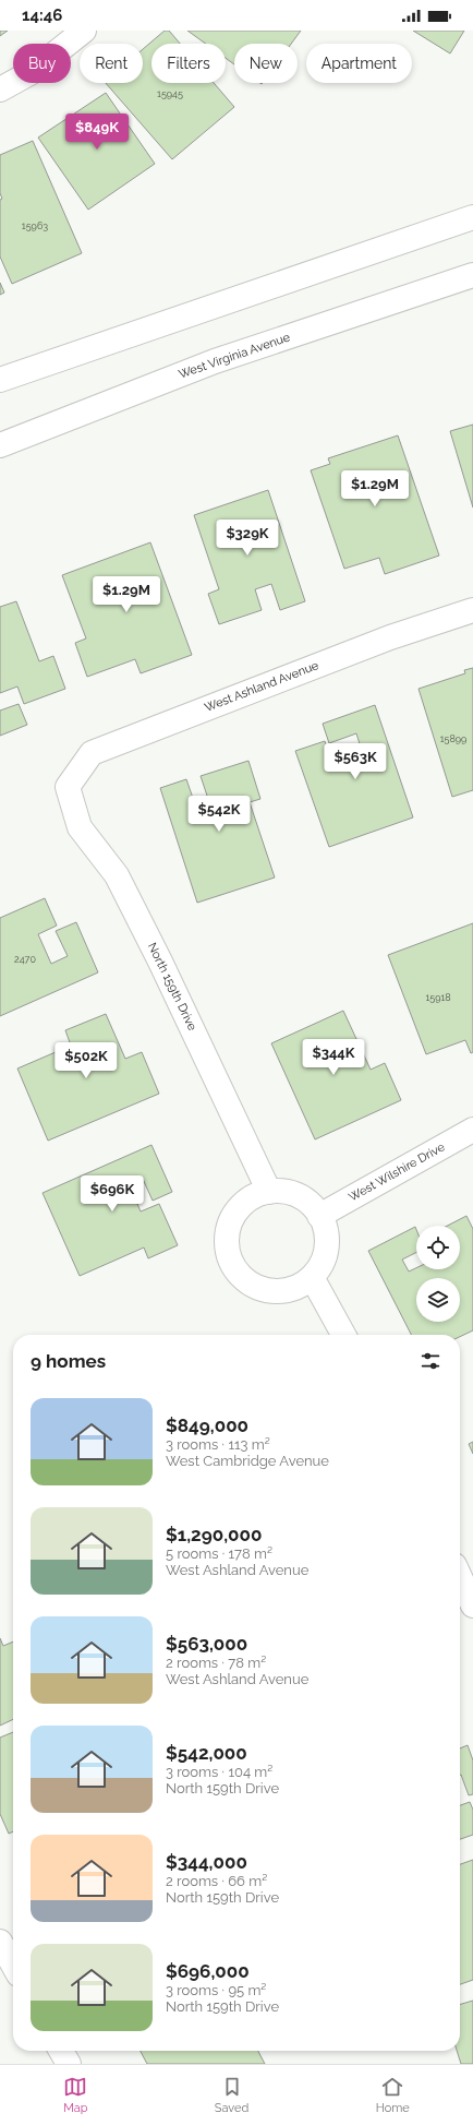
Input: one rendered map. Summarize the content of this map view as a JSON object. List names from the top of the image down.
{
  "streets": {
    "street": [
      "West Virginia Avenue",
      "West Ashland Avenue",
      "North 159th Drive",
      "West Wilshire Drive"
    ]
  },
  "crossings": [
    ["West Ashland Avenue", "North 159th Drive"],
    ["North 159th Drive", "West Wilshire Drive"]
  ],
  "house_numbers": [
    "15945",
    "15963",
    "15899",
    "2470",
    "15918"
  ],
  "page": {
    "status": "14:46",
    "chip": [
      "Buy",
      "Rent",
      "Filters",
      "New",
      "Apartment"
    ],
    "price": [
      "$849K",
      "$1.29M",
      "$329K",
      "$1.29M",
      "$563K",
      "$542K",
      "$344K",
      "$502K",
      "$696K"
    ],
    "heading": "9 homes",
    "list": [
      {
        "name": "$849,000",
        "note": "3 rooms · 113 m² · West Cambridge Avenue"
      },
      {
        "name": "$1,290,000",
        "note": "5 rooms · 178 m² · West Ashland Avenue"
      },
      {
        "name": "$563,000",
        "note": "2 rooms · 78 m² · West Ashland Avenue"
      },
      {
        "name": "$542,000",
        "note": "3 rooms · 104 m² · North 159th Drive"
      },
      {
        "name": "$344,000",
        "note": "2 rooms · 66 m² · North 159th Drive"
      },
      {
        "name": "$696,000",
        "note": "3 rooms · 95 m² · North 159th Drive"
      }
    ],
    "tabs": ["Map", "Saved", "Home"]
  }
}
